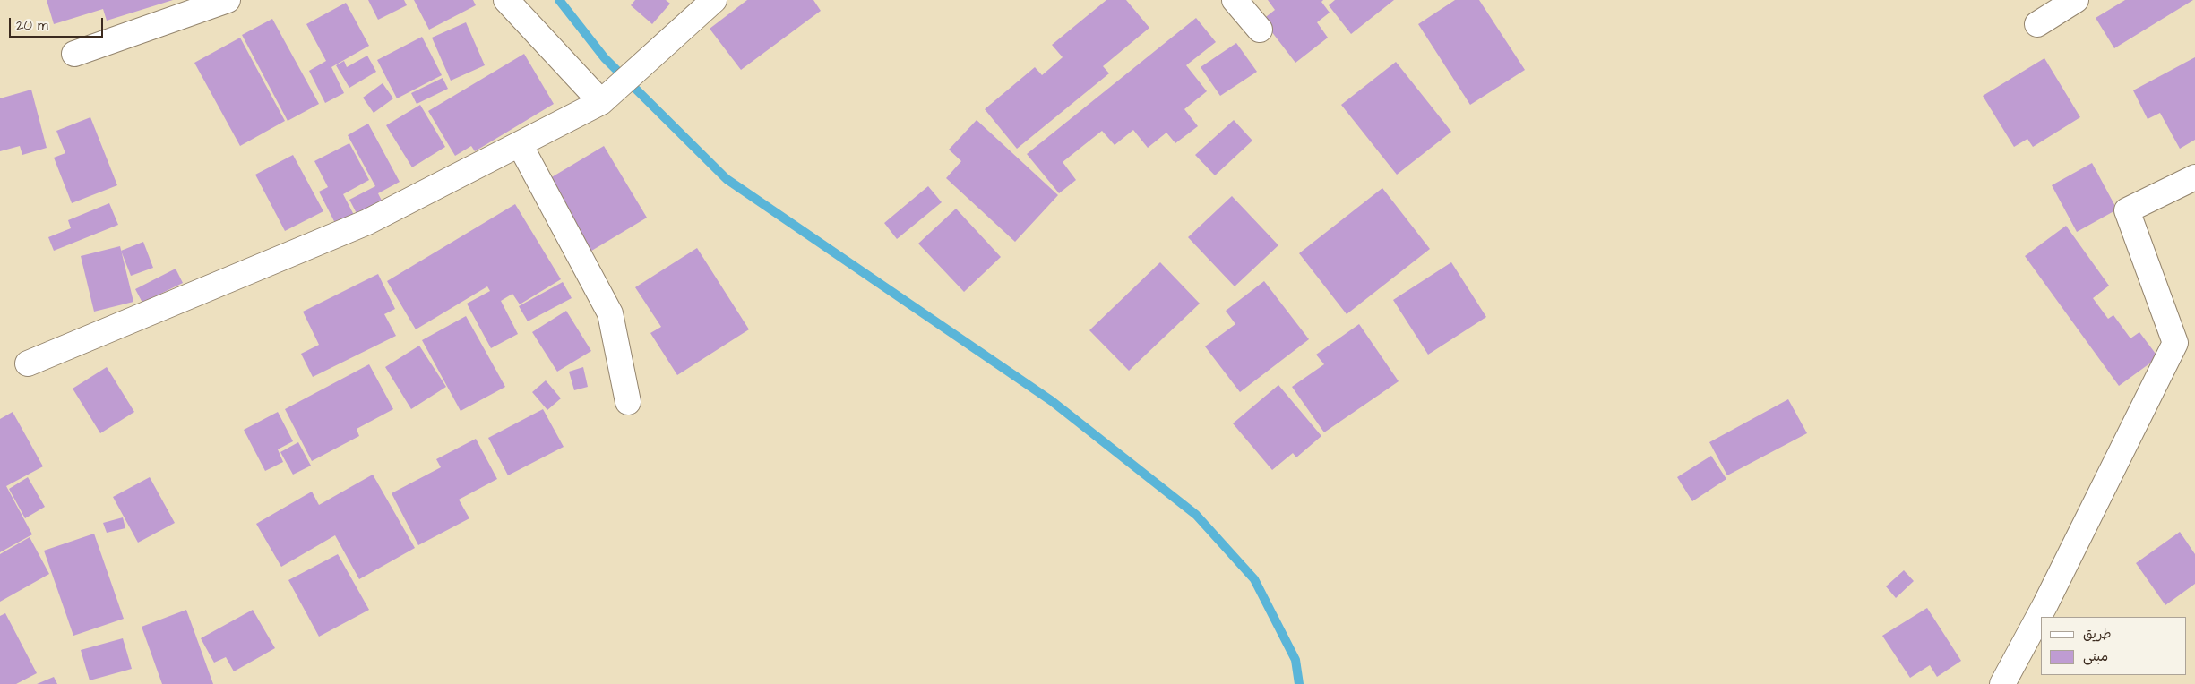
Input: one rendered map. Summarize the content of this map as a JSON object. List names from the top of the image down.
{
  "legend": ["طريق", "مبنى"],
  "scale_bar": "20 m"
}
